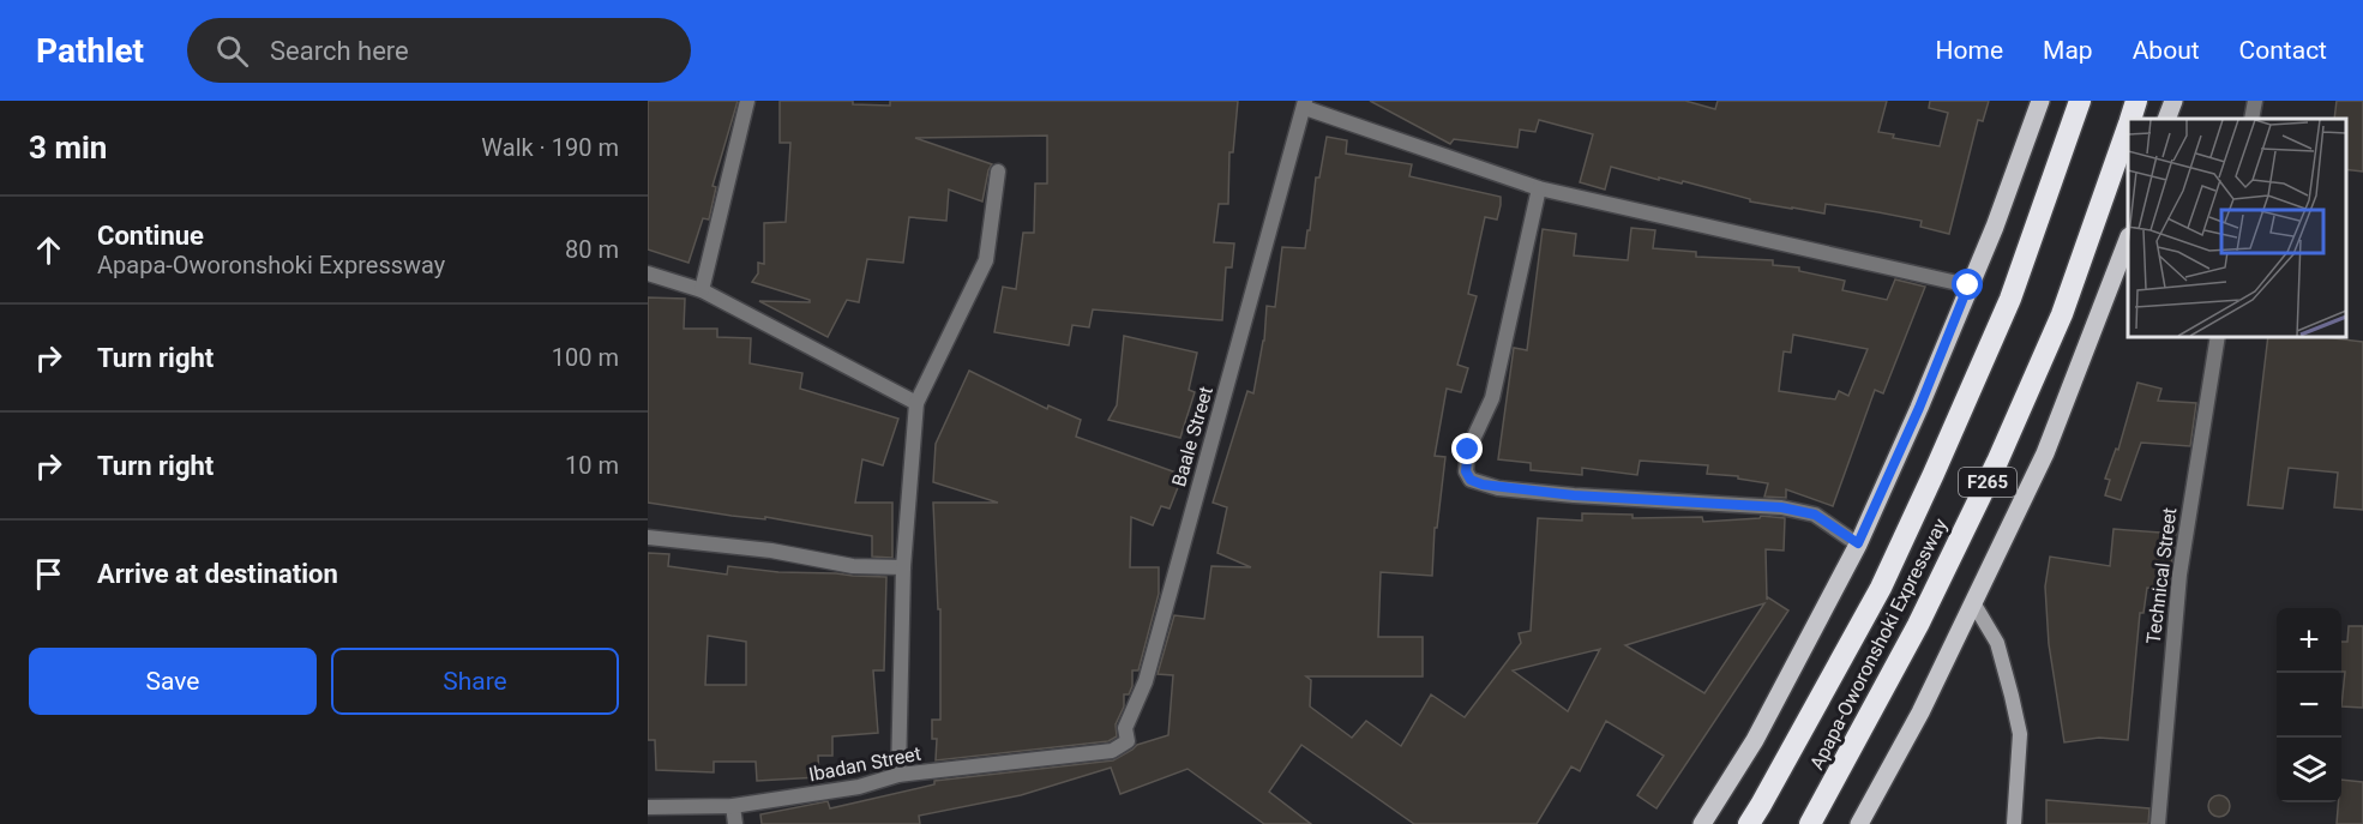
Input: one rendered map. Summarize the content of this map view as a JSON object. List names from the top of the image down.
{
  "streets": {
    "highway": ["F265", "Apapa-Oworonshoki Expressway"],
    "street": ["Baale Street", "Technical Street", "Ibadan Street"]
  },
  "crossings": [
    ["Baale Street", "Ibadan Street"]
  ],
  "page": {
    "header": "Pathlet",
    "search": "Search here",
    "nav": [
      "Home",
      "Map",
      "About",
      "Contact"
    ],
    "heading": ["3 min", "Walk · 190 m"],
    "list": [
      ["Continue", "Apapa-Oworonshoki Expressway", "80 m"],
      ["Turn right", "100 m"],
      ["Turn right", "10 m"],
      "Arrive at destination"
    ],
    "map_buttons": ["+", "−"],
    "buttons": ["Save", "Share"]
  }
}
